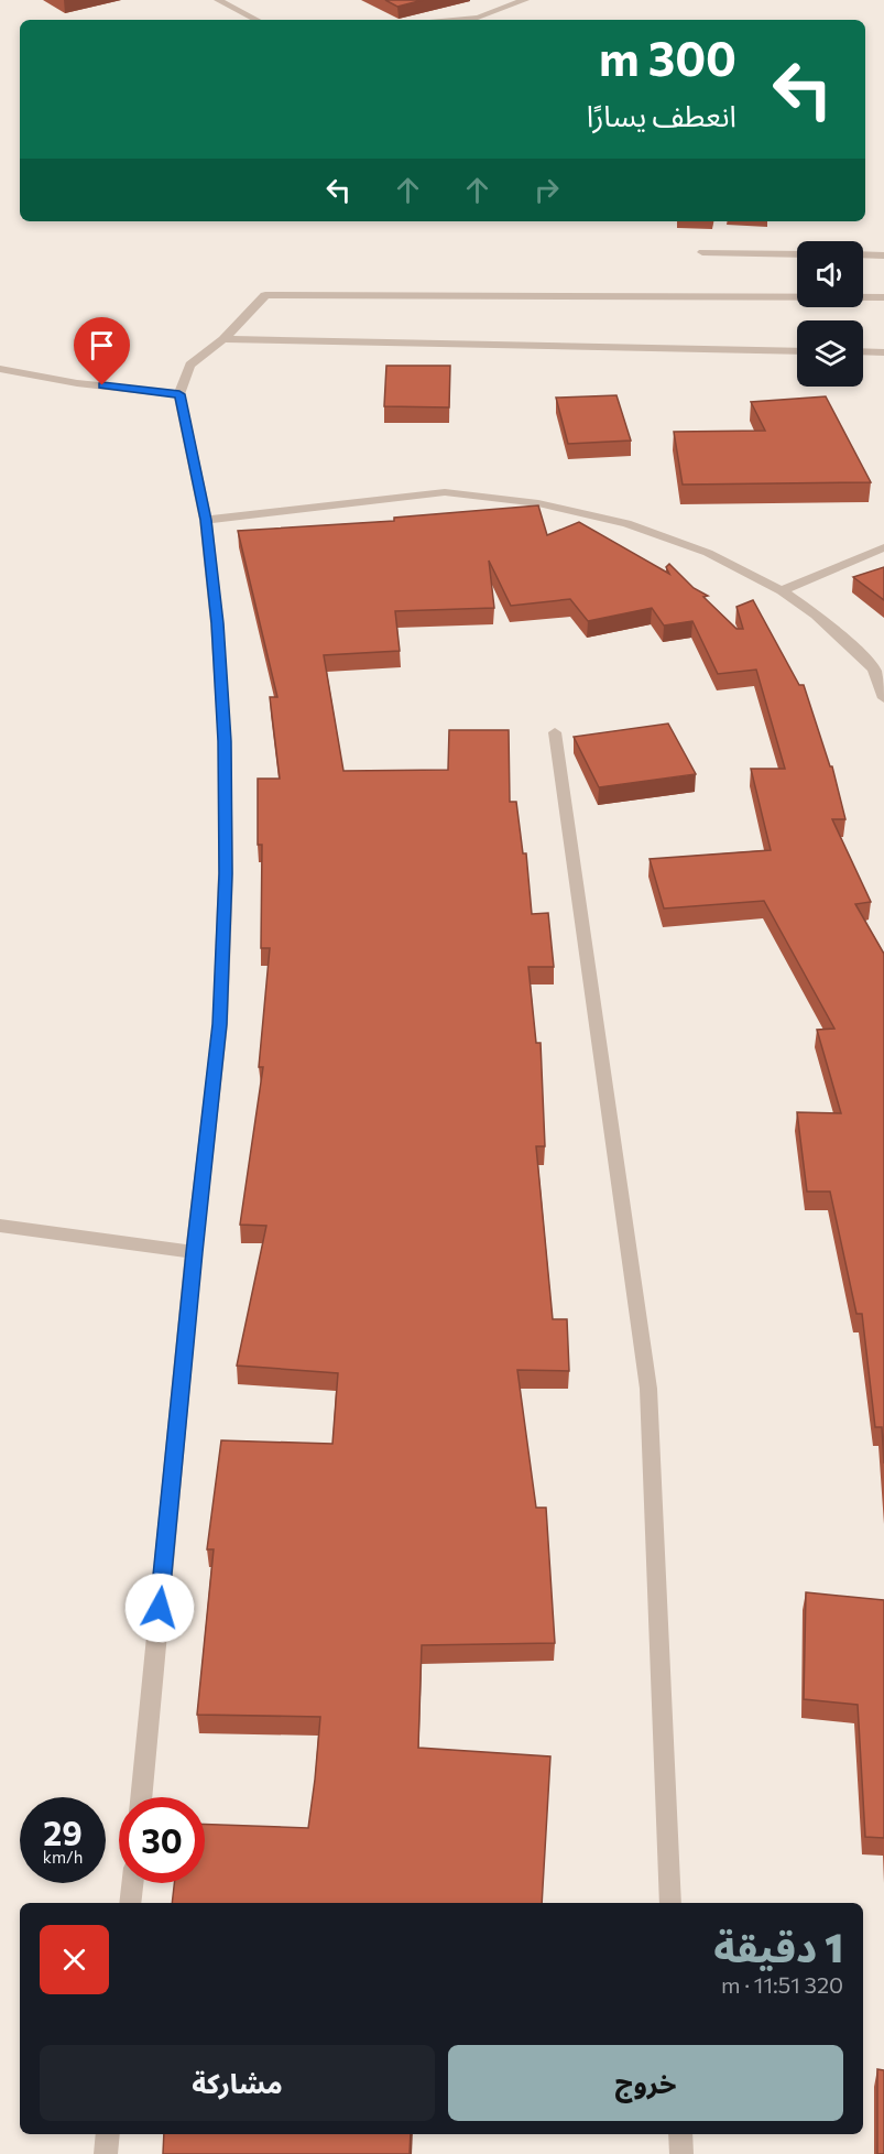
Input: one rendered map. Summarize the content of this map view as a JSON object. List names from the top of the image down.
{
  "page": {
    "turn": ["300 m", "انعطف يسارًا"],
    "speed": "29 km/h",
    "limit": "30",
    "heading": ["1 دقيقة", "320 m · 11:51"],
    "buttons": ["خروج", "مشاركة"]
  }
}
